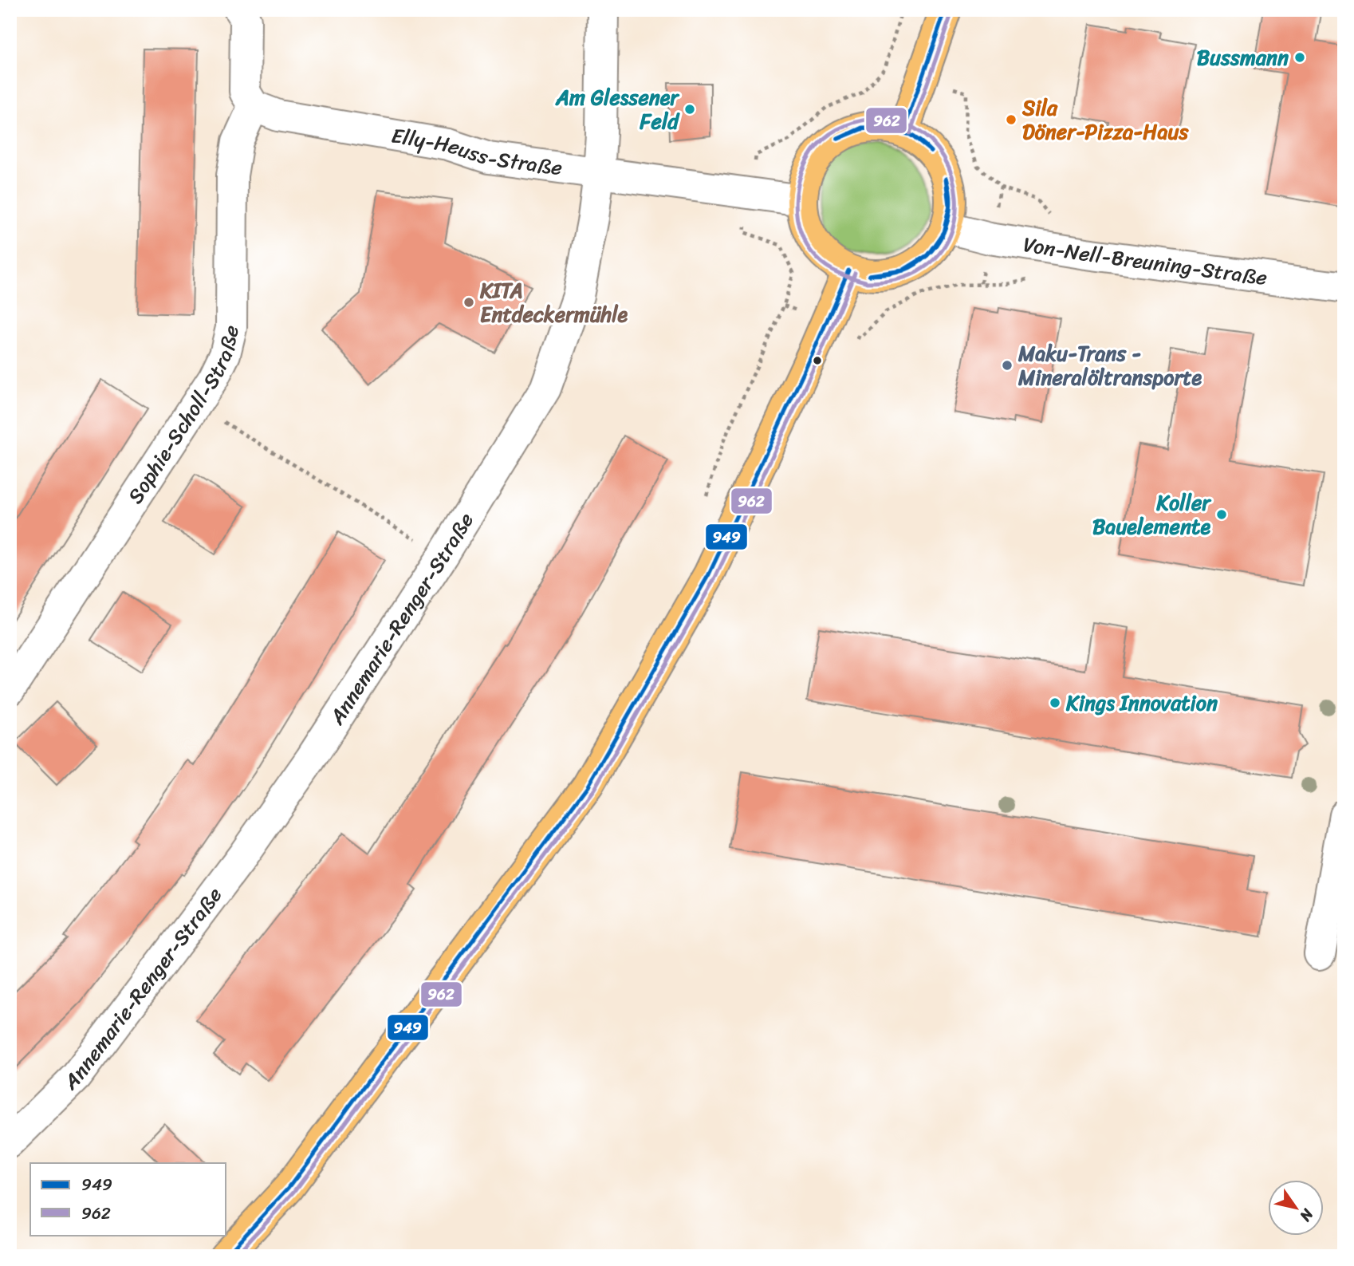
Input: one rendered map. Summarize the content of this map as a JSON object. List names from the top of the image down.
{
  "streets": {
    "street": [
      "Elly-Heuss-Straße",
      "Von-Nell-Breuning-Straße",
      "Sophie-Scholl-Straße",
      "Annemarie-Renger-Straße"
    ]
  },
  "crossings": [
    ["Elly-Heuss-Straße", "Von-Nell-Breuning-Straße"],
    ["Elly-Heuss-Straße", "Sophie-Scholl-Straße"],
    ["Elly-Heuss-Straße", "Annemarie-Renger-Straße"]
  ],
  "places": [
    "Bussmann",
    "Am Glessener Feld",
    "Sila Döner-Pizza-Haus",
    "KITA Entdeckermühle",
    "Maku-Trans - Mineralöltransporte",
    "Koller Bauelemente",
    "Kings Innovation"
  ],
  "lines": ["transit line 949", "transit line 962"],
  "legend": ["949", "962"],
  "north": "bottom right"
}
